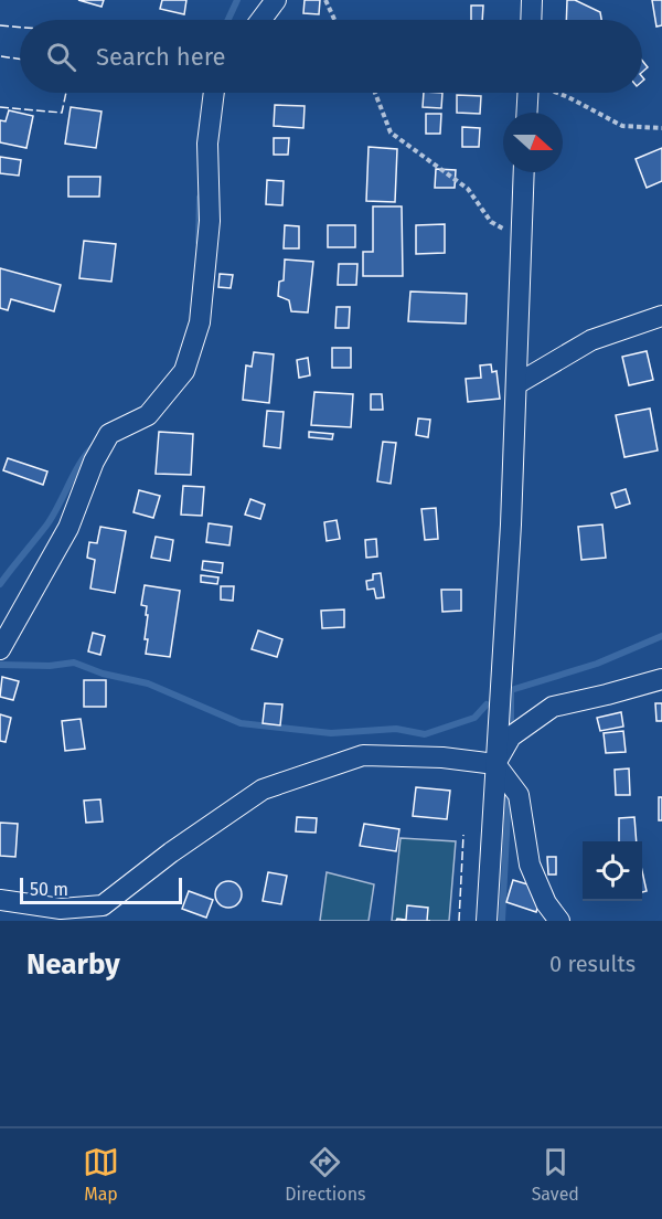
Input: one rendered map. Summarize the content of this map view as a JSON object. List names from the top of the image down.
{
  "scale_bar": "50 m",
  "north": "right",
  "page": {
    "search": "Search here",
    "scale": "50 m",
    "heading": ["Nearby", "0 results"],
    "nav": ["Map", "Directions", "Saved"]
  }
}
